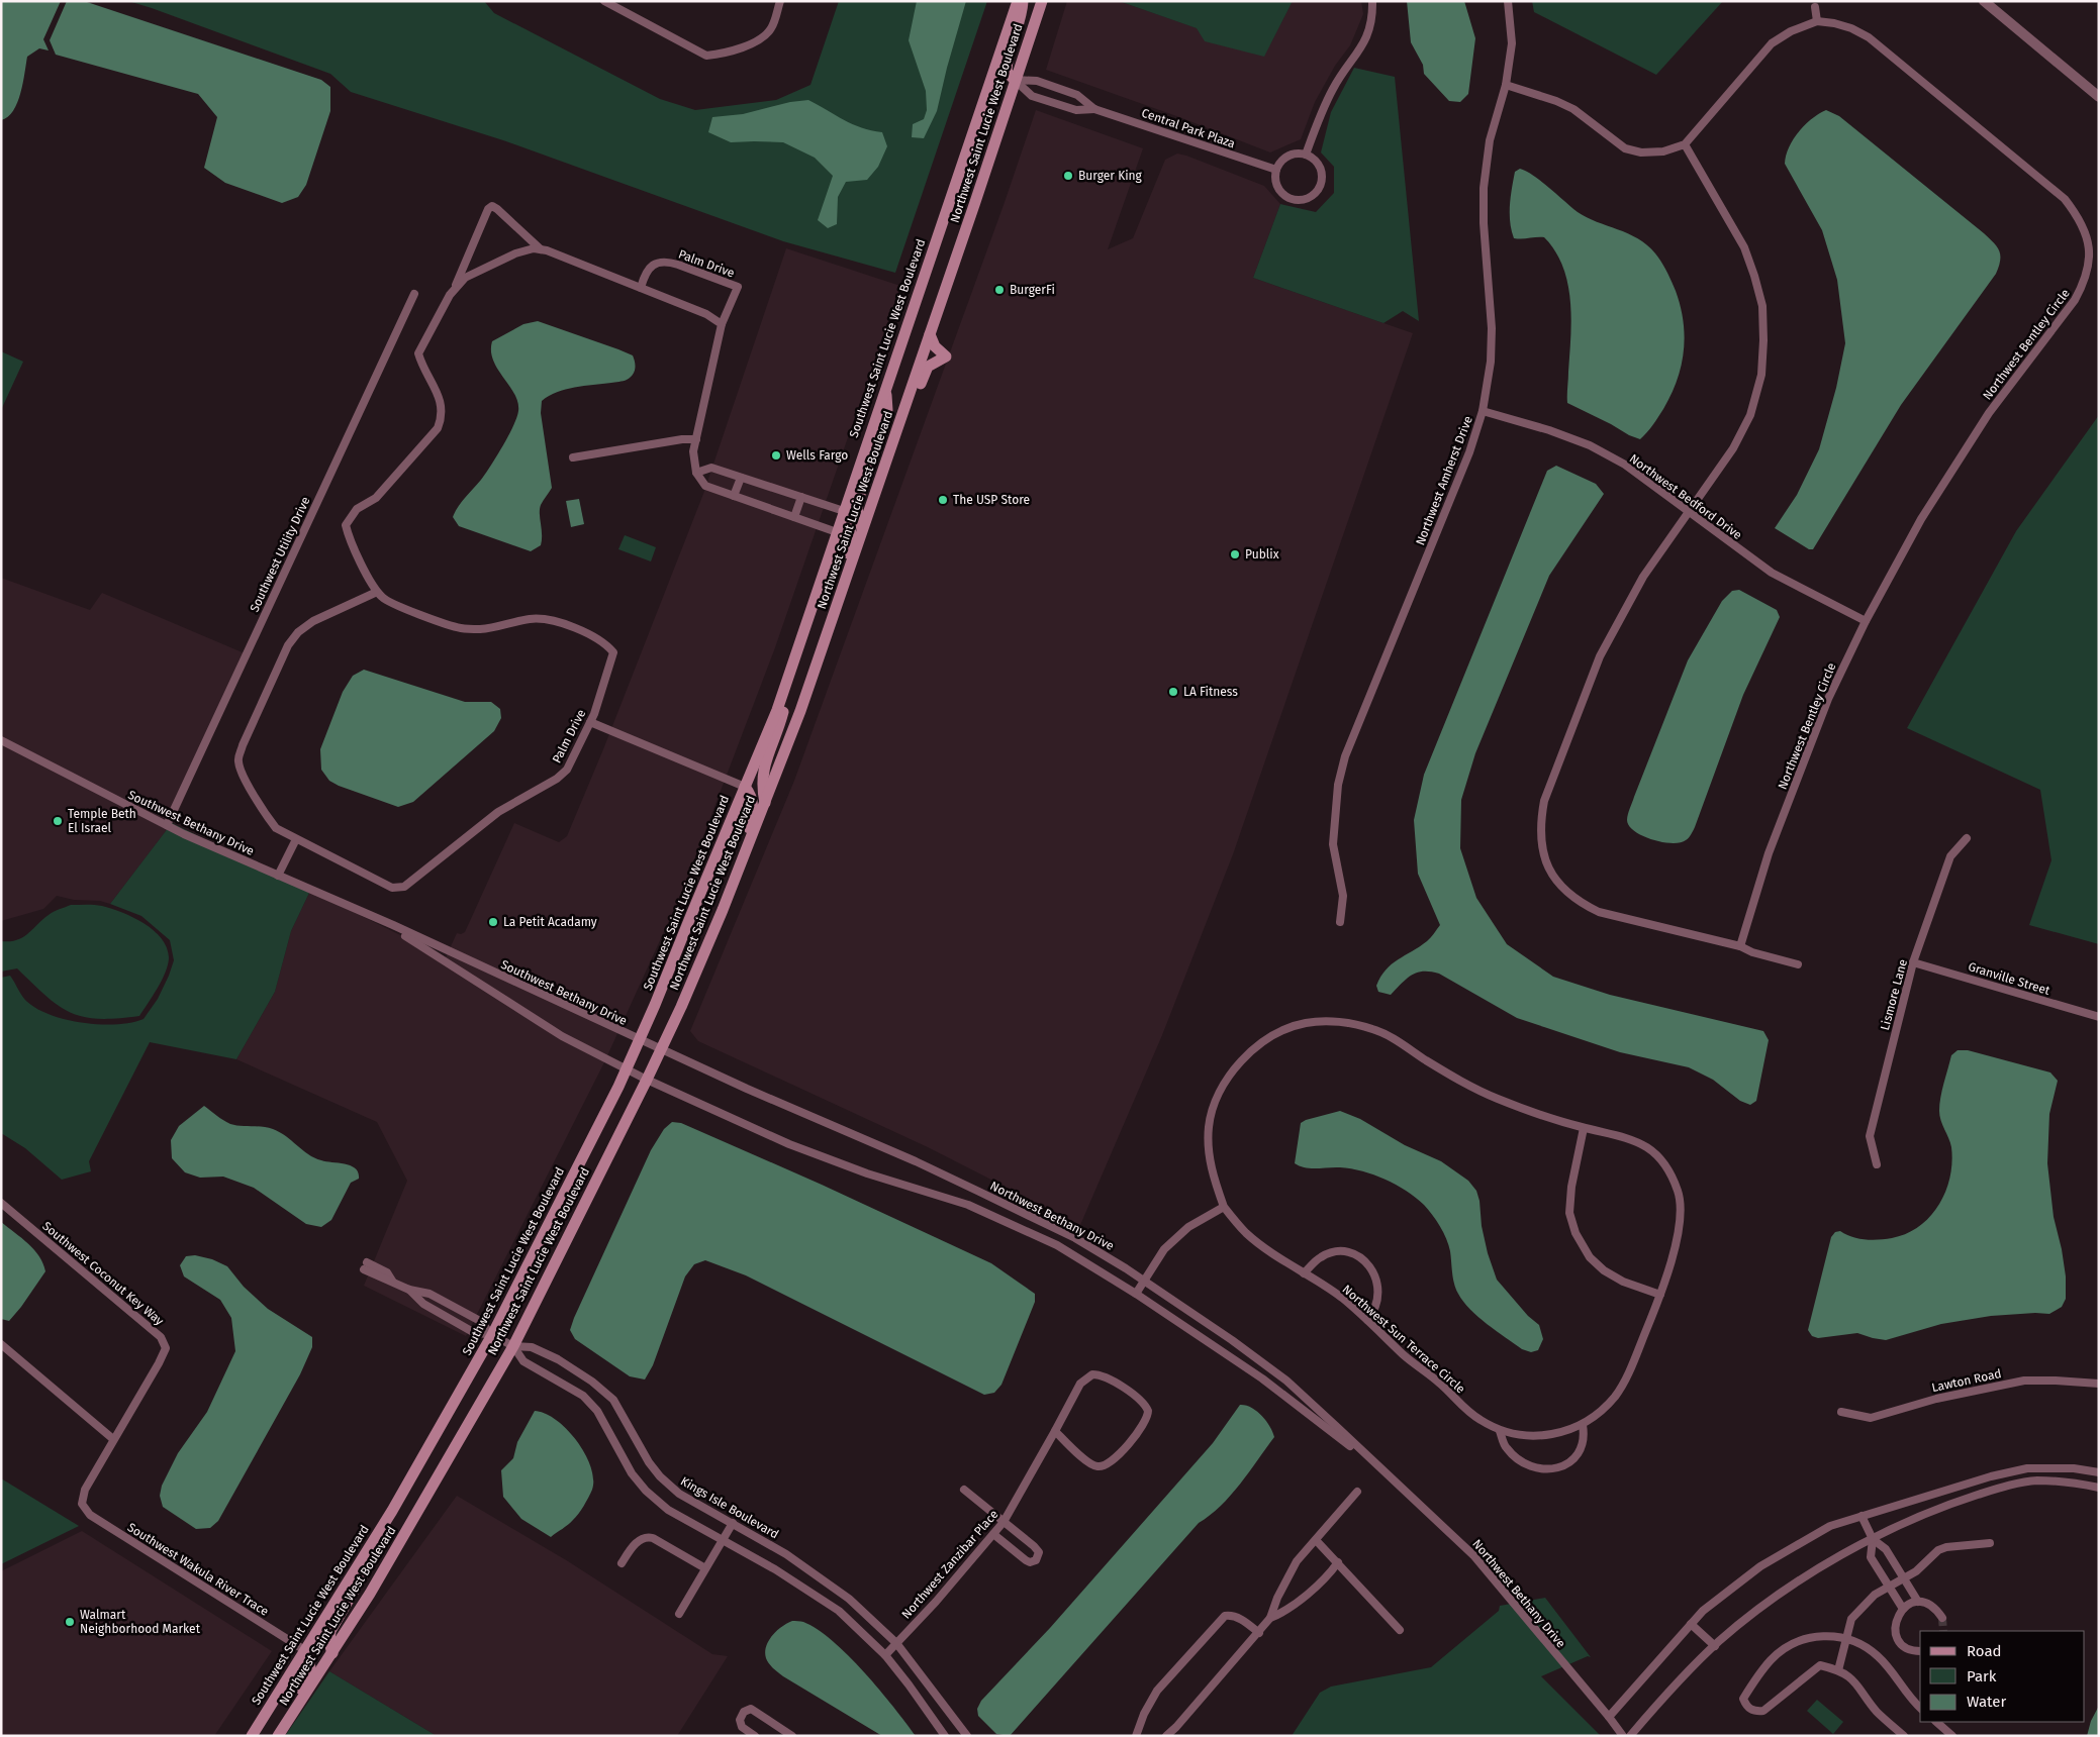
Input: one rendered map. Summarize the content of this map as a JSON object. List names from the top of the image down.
{
  "streets": {
    "main road": ["Northwest Saint Lucie West Boulevard", "Southwest Saint Lucie West Boulevard"],
    "street": [
      "Central Park Plaza",
      "Palm Drive",
      "Northwest Bentley Circle",
      "Northwest Amherst Drive",
      "Northwest Bedford Drive",
      "Southwest Utility Drive",
      "Southwest Bethany Drive",
      "Granville Street",
      "Lismore Lane",
      "Northwest Bethany Drive",
      "Southwest Coconut Key Way",
      "Northwest Sun Terrace Circle",
      "Lawton Road",
      "Kings Isle Boulevard",
      "Northwest Zanzibar Place",
      "Southwest Wakula River Trace"
    ]
  },
  "crossings": [
    ["Northwest Saint Lucie West Boulevard", "Central Park Plaza"],
    ["Northwest Saint Lucie West Boulevard", "Southwest Bethany Drive"],
    ["Northwest Saint Lucie West Boulevard", "Northwest Bethany Drive"],
    ["Northwest Saint Lucie West Boulevard", "Kings Isle Boulevard"],
    ["Southwest Saint Lucie West Boulevard", "Southwest Bethany Drive"],
    ["Southwest Saint Lucie West Boulevard", "Southwest Wakula River Trace"],
    ["Northwest Bentley Circle", "Northwest Bedford Drive"],
    ["Northwest Amherst Drive", "Northwest Bedford Drive"],
    ["Southwest Utility Drive", "Southwest Bethany Drive"],
    ["Southwest Bethany Drive", "Northwest Bethany Drive"],
    ["Granville Street", "Lismore Lane"],
    ["Southwest Coconut Key Way", "Southwest Wakula River Trace"],
    ["Kings Isle Boulevard", "Northwest Zanzibar Place"]
  ],
  "places": [
    "Burger King",
    "BurgerFi",
    "Wells Fargo",
    "The USP Store",
    "Publix",
    "LA Fitness",
    "Temple Beth El Israel",
    "La Petit Acadamy",
    "Walmart Neighborhood Market"
  ],
  "legend": ["Road", "Park", "Water"]
}
